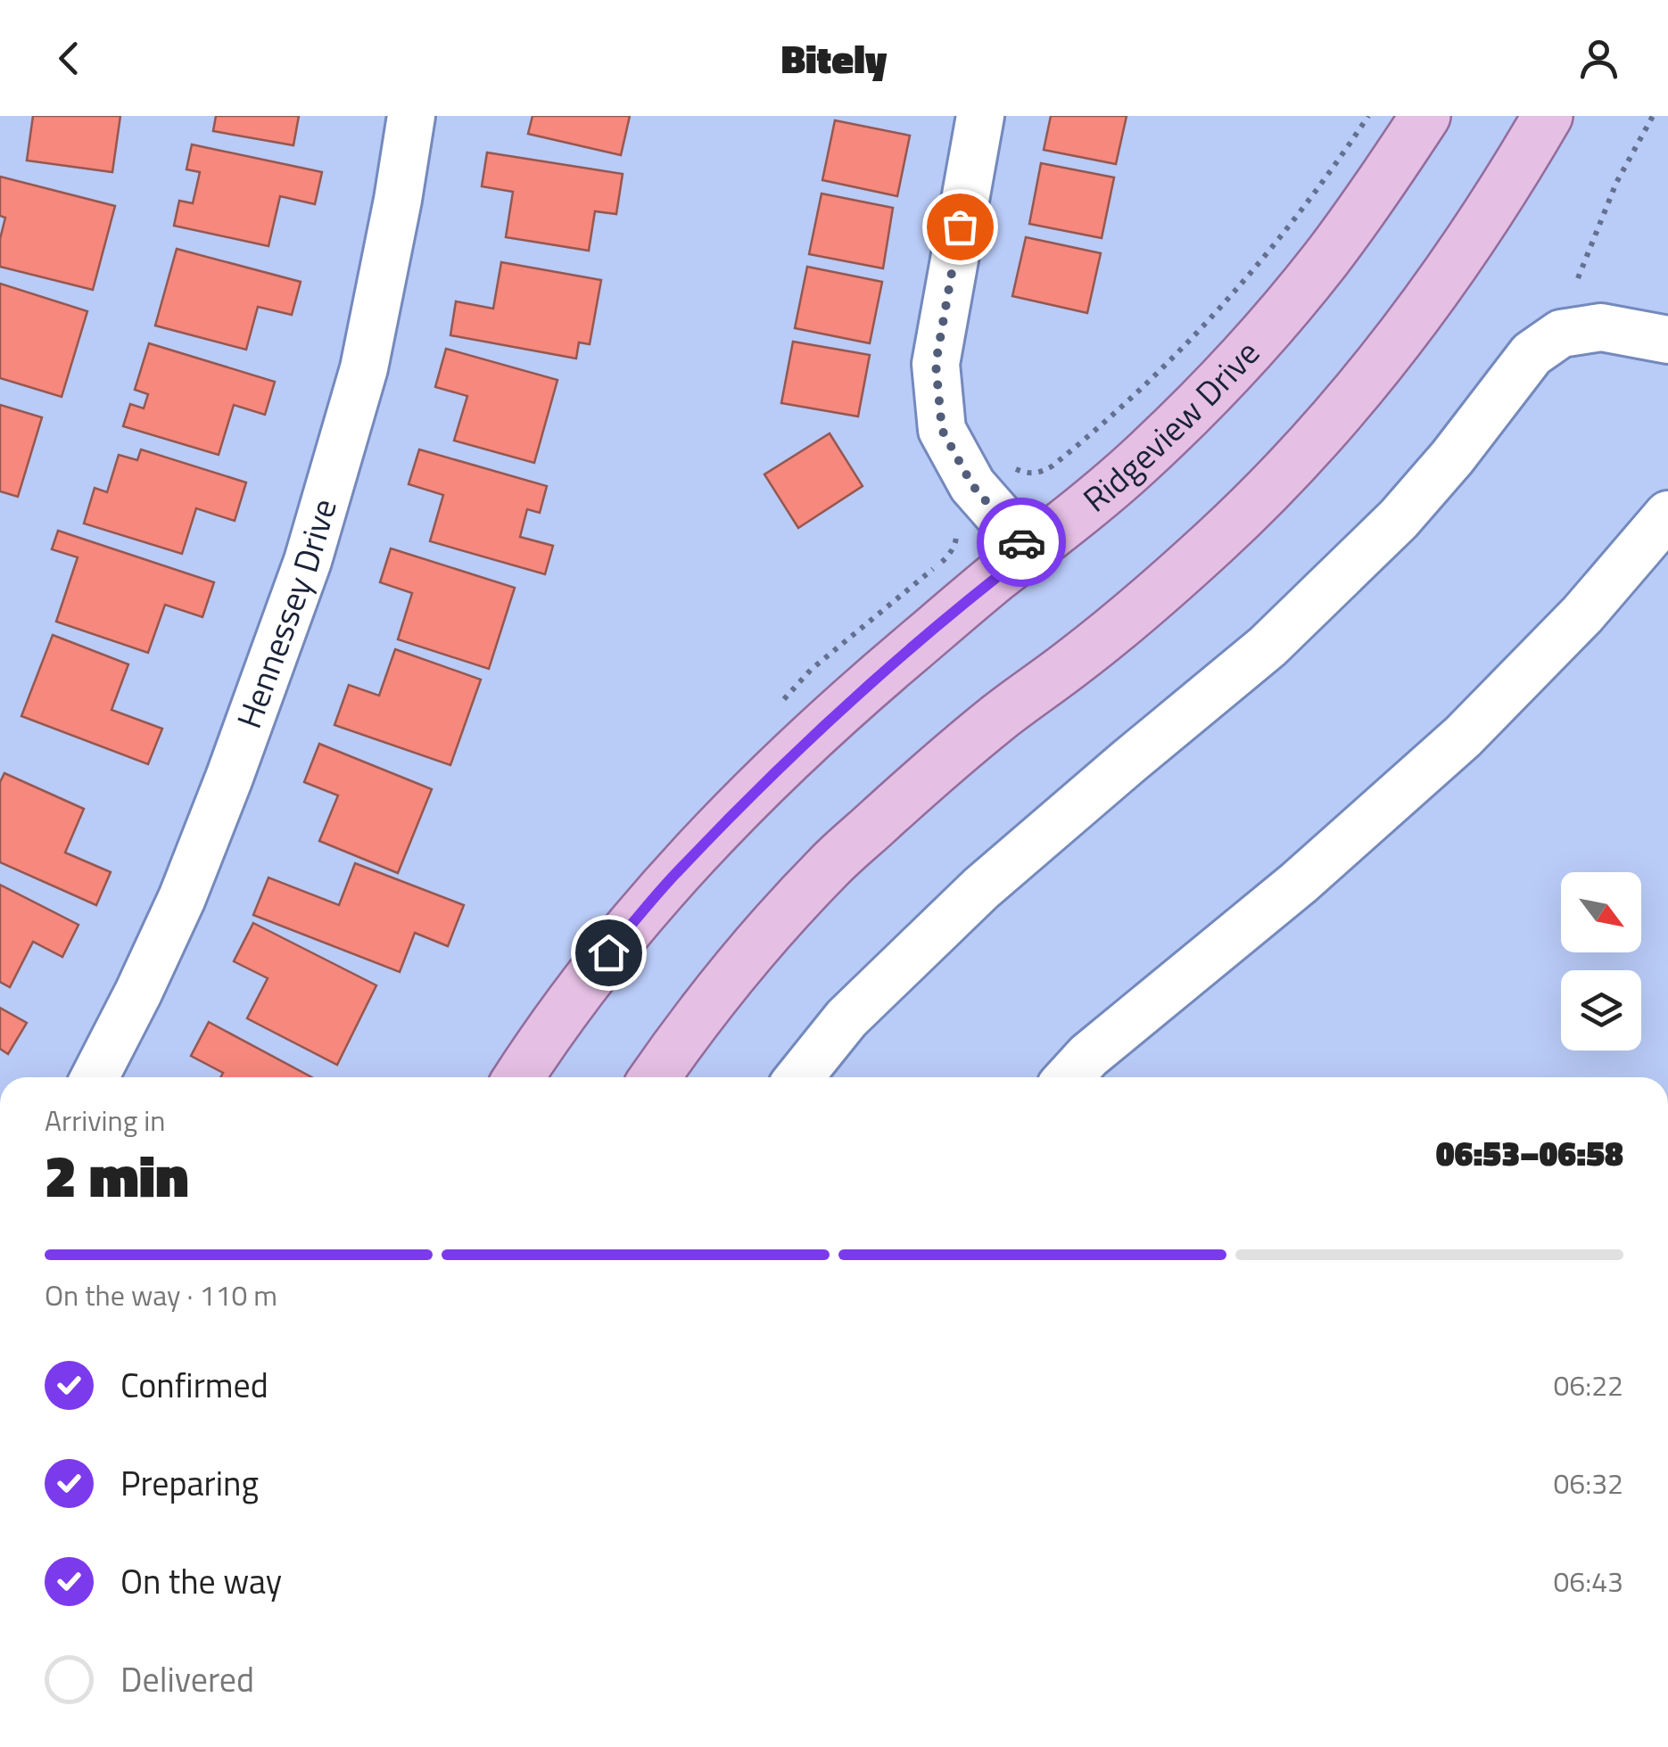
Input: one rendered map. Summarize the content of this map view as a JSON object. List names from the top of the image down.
{
  "streets": {
    "main road": ["Ridgeview Drive"],
    "street": ["Hennessey Drive"]
  },
  "north": "bottom right",
  "page": {
    "header": "Bitely",
    "heading": ["2 min", "Arriving in", "06:53–06:58"],
    "bar": "On the way · 110 m",
    "list": [
      ["Confirmed", "06:22"],
      ["Preparing", "06:32"],
      ["On the way", "06:43"],
      "Delivered"
    ]
  }
}
